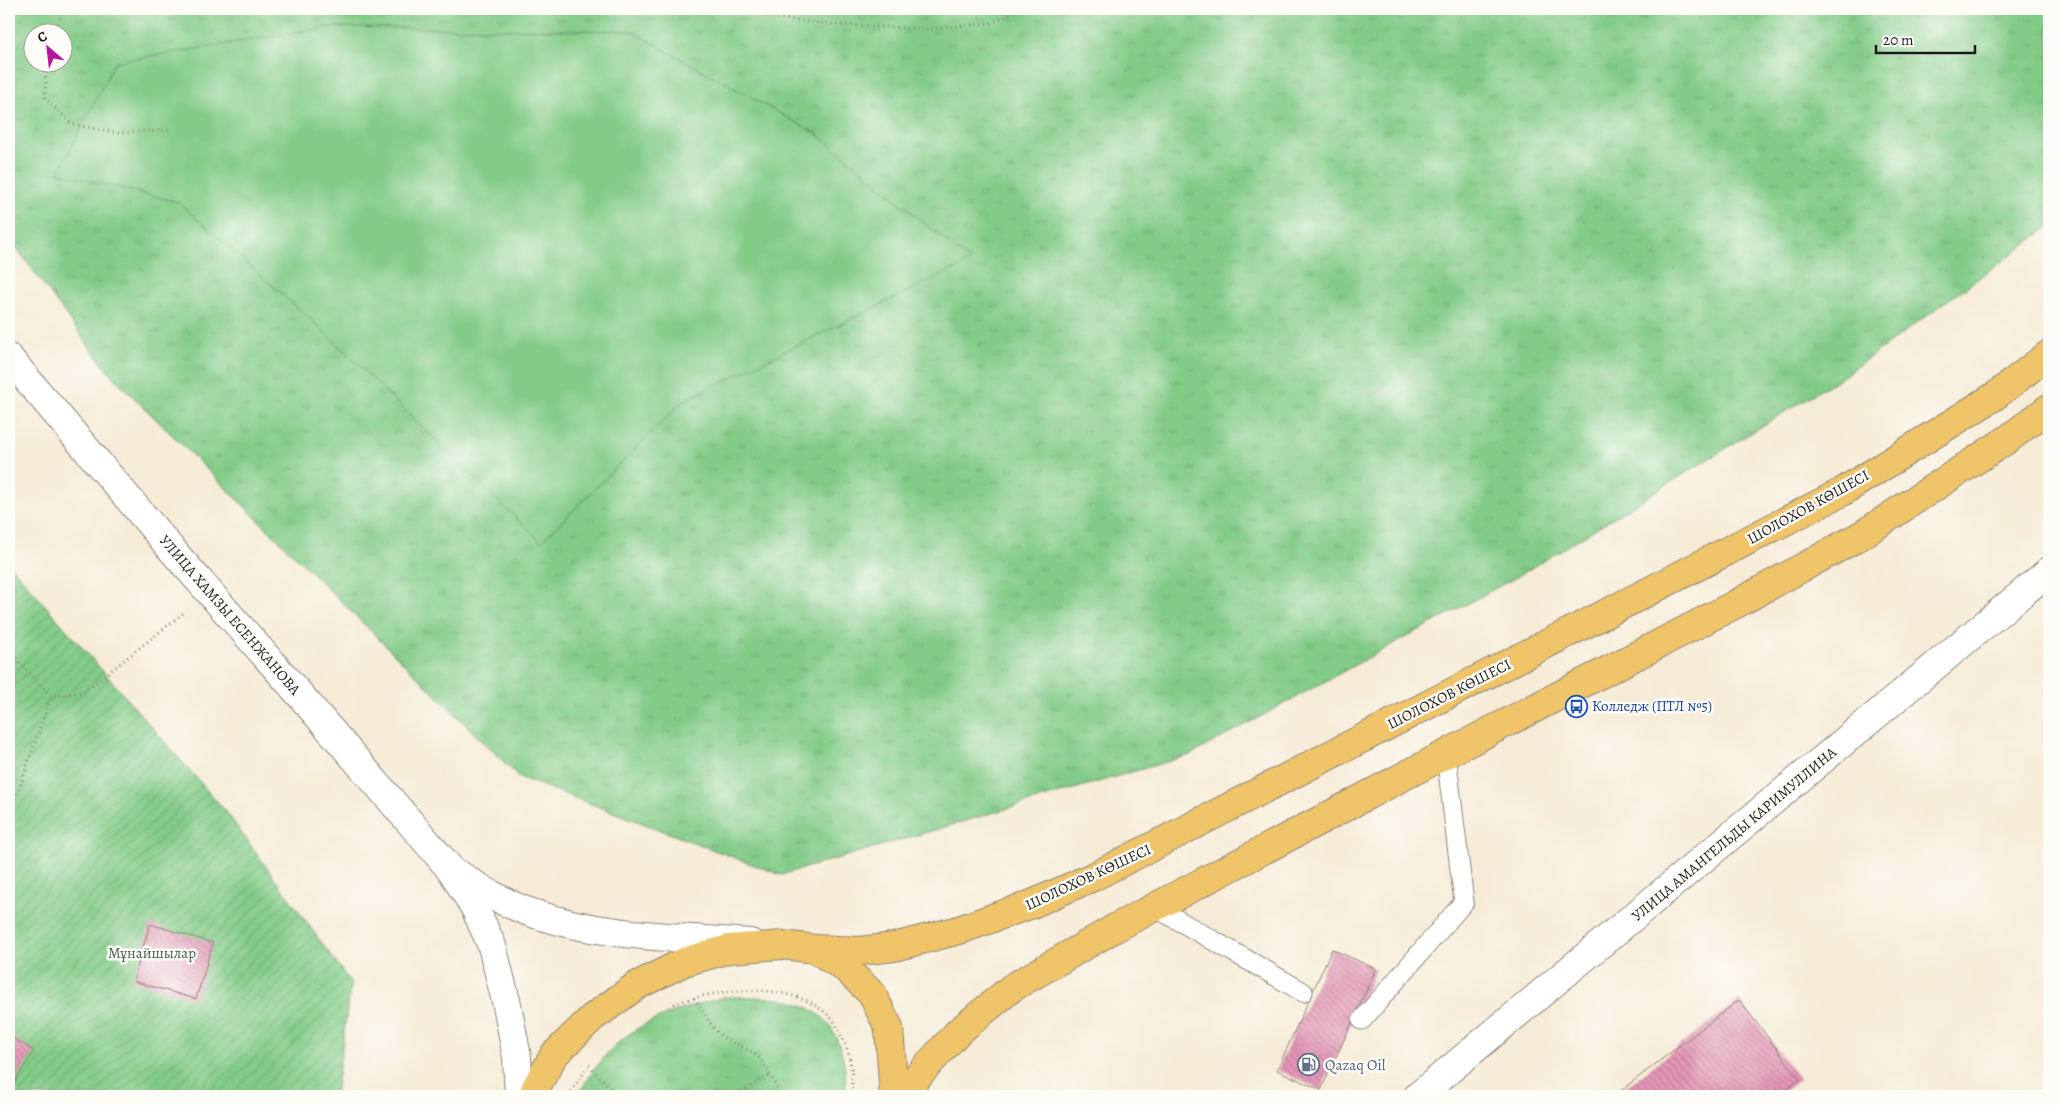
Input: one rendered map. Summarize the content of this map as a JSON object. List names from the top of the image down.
{
  "streets": {
    "highway": ["ШОЛОХОВ КӨШЕСІ"],
    "street": ["УЛИЦА ХАМЗЫ ЕСЕНЖАНОВА", "УЛИЦА АМАНГЕЛЬДЫ КАРИМУЛЛИНА"]
  },
  "parks": ["Мұнайшылар"],
  "places": {
    "bus stop": ["Колледж (ПТЛ №5)"],
    "fuel station": ["Qazaq Oil"]
  },
  "scale_bar": "20 m",
  "north": "top left"
}
